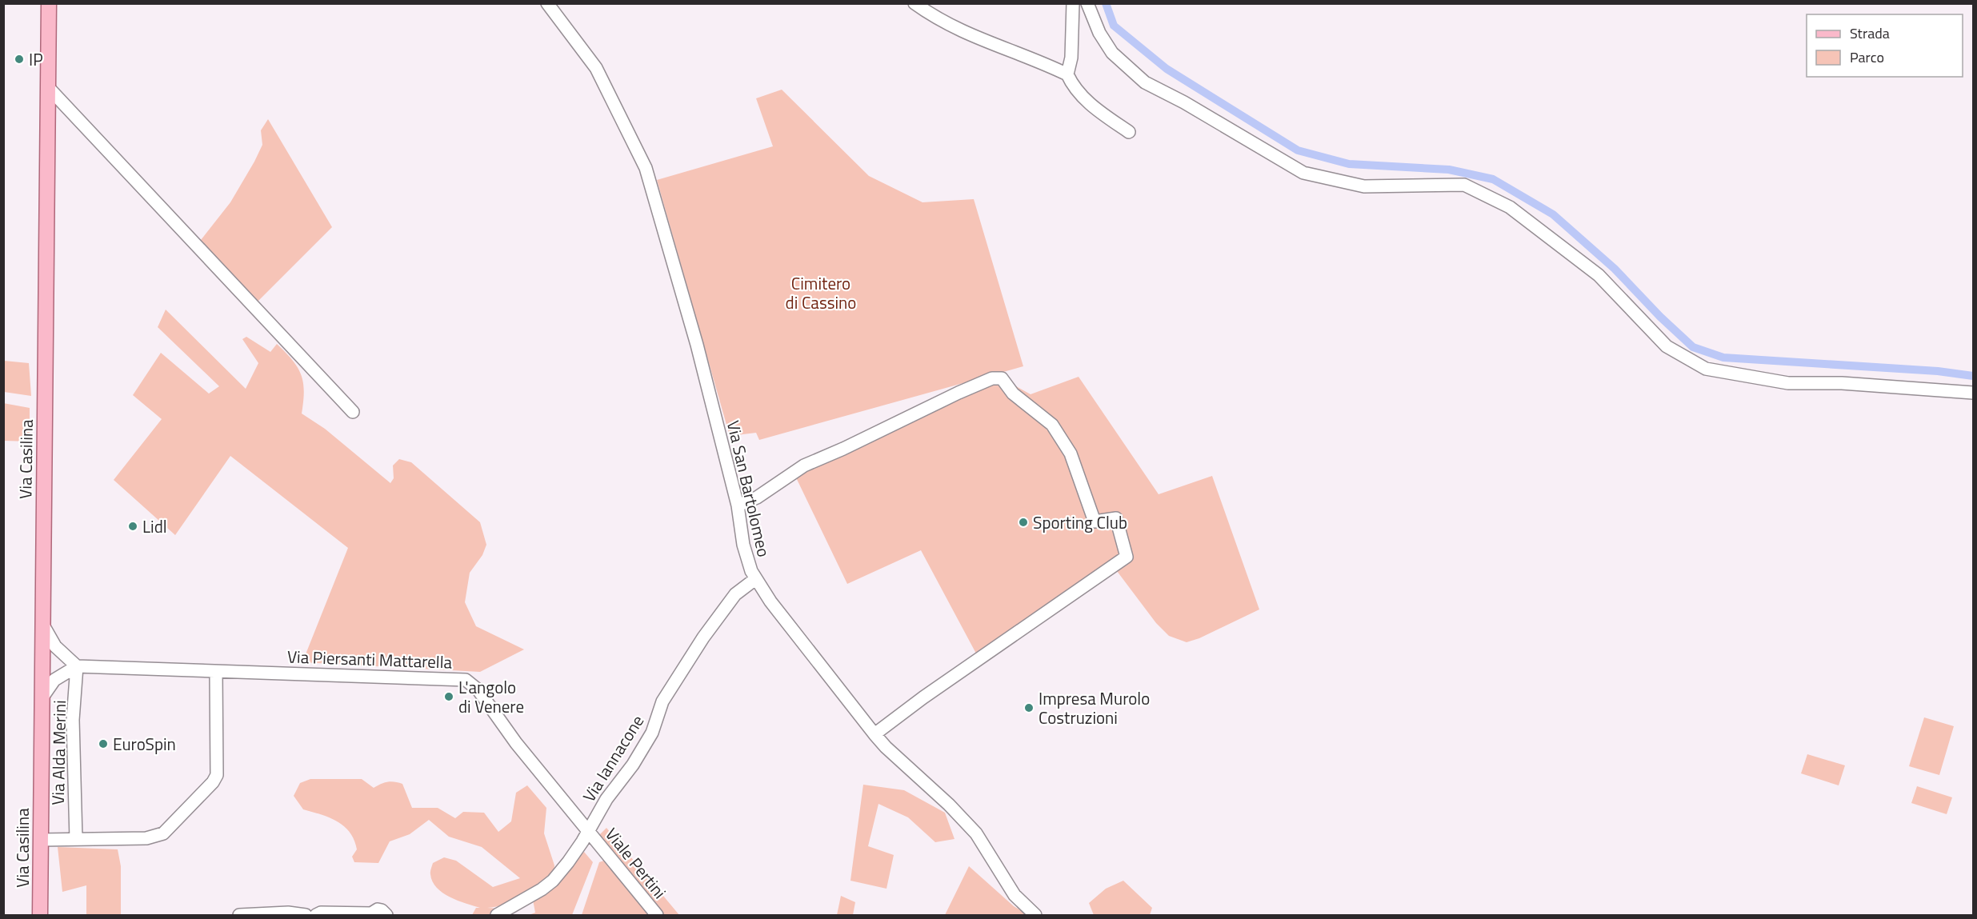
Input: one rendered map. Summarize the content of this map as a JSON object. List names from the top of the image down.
{
  "streets": {
    "main road": ["Via Casilina"],
    "street": [
      "Via San Bartolomeo",
      "Via Piersanti Mattarella",
      "Via Alda Merini",
      "Via Iannacone",
      "Viale Pertini"
    ]
  },
  "crossings": [
    ["Via Casilina", "Via Piersanti Mattarella"],
    ["Via San Bartolomeo", "Via Iannacone"],
    ["Via Piersanti Mattarella", "Via Alda Merini"],
    ["Via Piersanti Mattarella", "Via Iannacone"],
    ["Via Piersanti Mattarella", "Viale Pertini"],
    ["Via Iannacone", "Viale Pertini"]
  ],
  "parks": ["Cimitero di Cassino"],
  "places": [
    "IP",
    "Sporting Club",
    "Lidl",
    "L'angolo di Venere",
    "Impresa Murolo Costruzioni",
    "EuroSpin"
  ],
  "legend": ["Strada", "Parco"]
}
